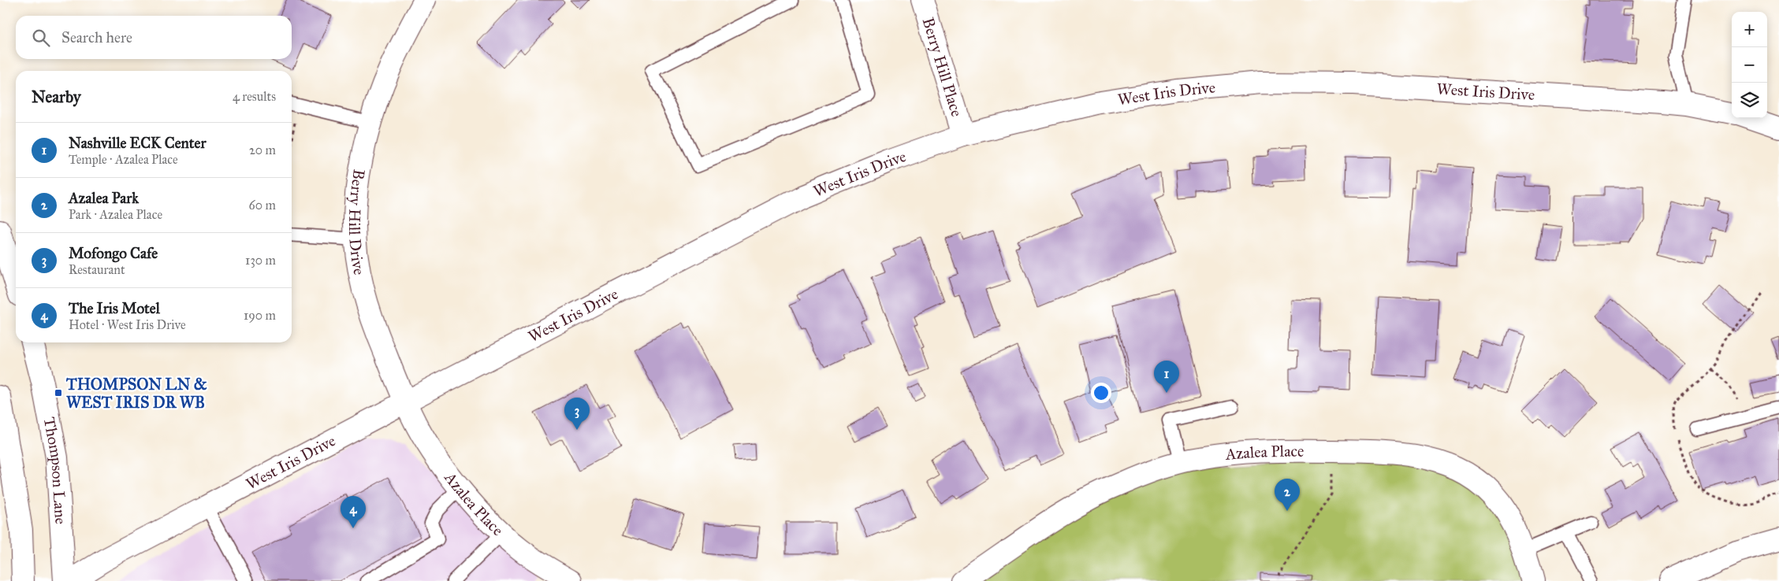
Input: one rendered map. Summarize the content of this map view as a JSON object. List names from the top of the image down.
{
  "streets": {
    "street": [
      "Berry Hill Place",
      "West Iris Drive",
      "Berry Hill Drive",
      "Azalea Place",
      "Thompson Lane"
    ]
  },
  "crossings": [
    ["Berry Hill Place", "West Iris Drive"],
    ["West Iris Drive", "Berry Hill Drive"],
    ["West Iris Drive", "Azalea Place"],
    ["Berry Hill Drive", "Azalea Place"]
  ],
  "places": {
    "transit": ["THOMPSON LN & WEST IRIS DR WB"]
  },
  "page": {
    "map_buttons": ["+", "−"],
    "search": "Search here",
    "heading": ["Nearby", "4 results"],
    "list": [
      {
        "mark": "1",
        "name": "Nashville ECK Center",
        "note": "Temple · Azalea Place",
        "value": "20 m"
      },
      {
        "mark": "2",
        "name": "Azalea Park",
        "note": "Park · Azalea Place",
        "value": "60 m"
      },
      {
        "mark": "3",
        "name": "Mofongo Cafe",
        "note": "Restaurant",
        "value": "130 m"
      },
      {
        "mark": "4",
        "name": "The Iris Motel",
        "note": "Hotel · West Iris Drive",
        "value": "190 m"
      }
    ],
    "pins": [
      "1",
      "3",
      "2",
      "4"
    ]
  }
}
